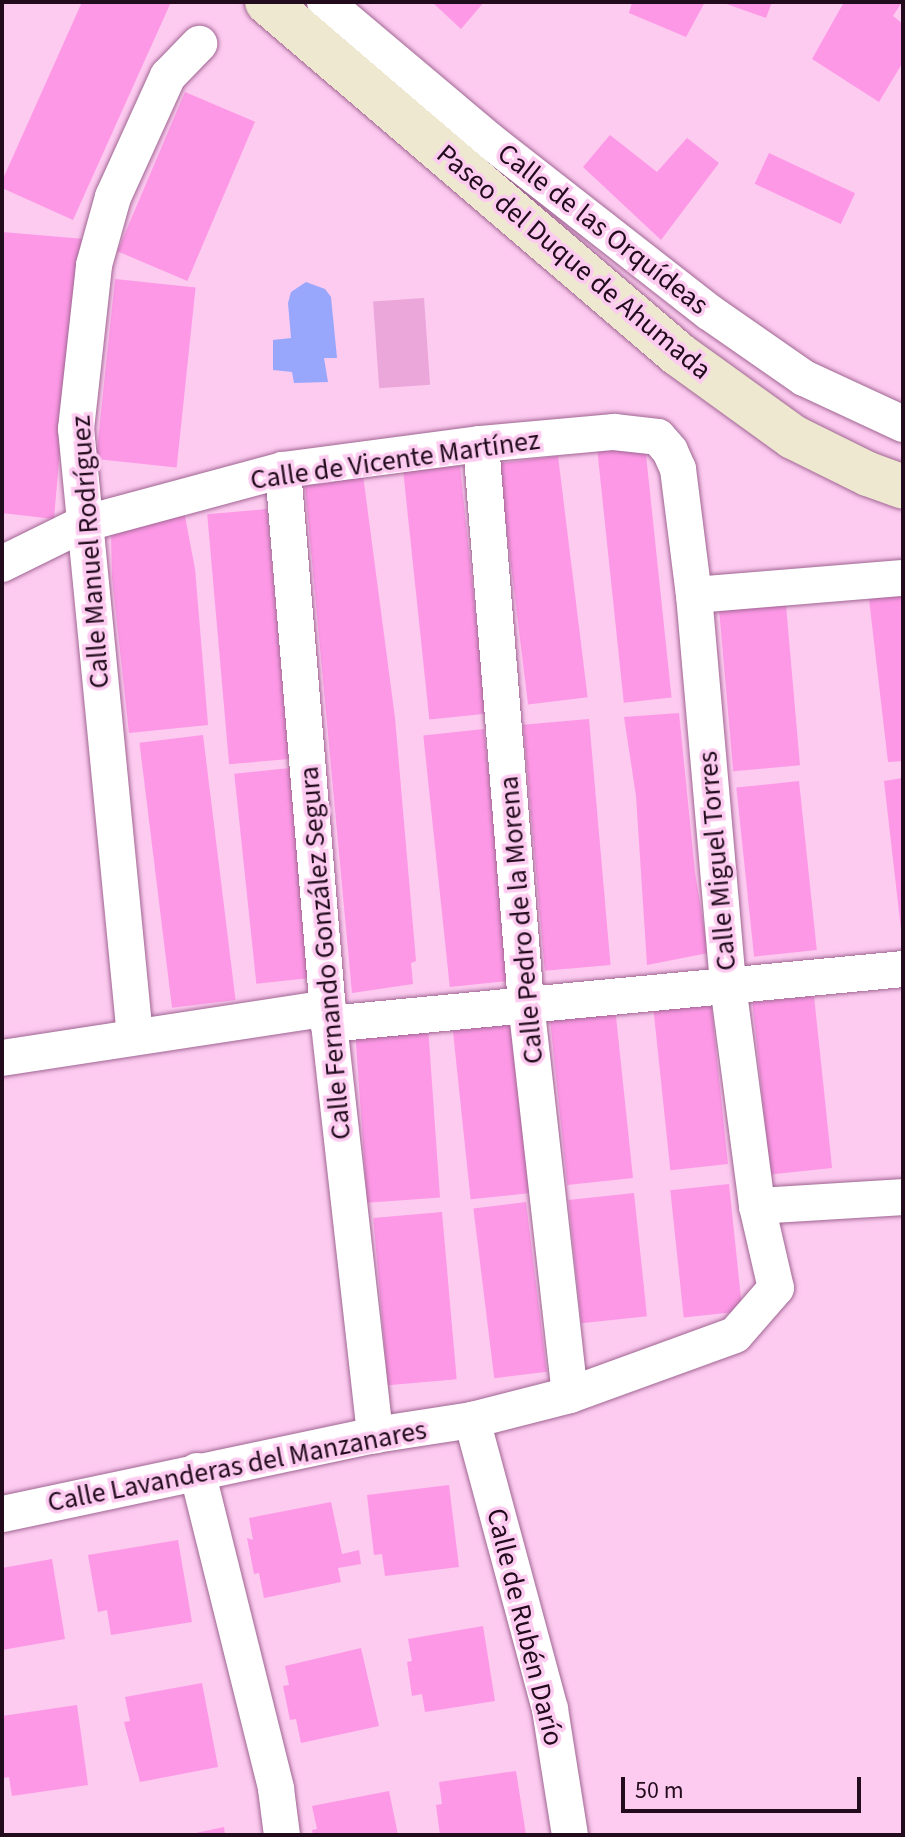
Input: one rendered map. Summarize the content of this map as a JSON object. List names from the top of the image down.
{
  "streets": {
    "main road": ["Paseo del Duque de Ahumada"],
    "street": [
      "Calle de las Orquídeas",
      "Calle de Vicente Martínez",
      "Calle Manuel Rodríguez",
      "Calle Miguel Torres",
      "Calle Pedro de la Morena",
      "Calle Fernando González Segura",
      "Calle Lavanderas del Manzanares",
      "Calle de Rubén Darío"
    ]
  },
  "crossings": [
    ["Calle de Vicente Martínez", "Calle Manuel Rodríguez"],
    ["Calle de Vicente Martínez", "Calle Miguel Torres"],
    ["Calle de Vicente Martínez", "Calle Pedro de la Morena"],
    ["Calle de Vicente Martínez", "Calle Fernando González Segura"],
    ["Calle Miguel Torres", "Calle Lavanderas del Manzanares"],
    ["Calle Pedro de la Morena", "Calle Lavanderas del Manzanares"],
    ["Calle Fernando González Segura", "Calle Lavanderas del Manzanares"],
    ["Calle Lavanderas del Manzanares", "Calle de Rubén Darío"]
  ],
  "scale_bar": "50 m"
}
